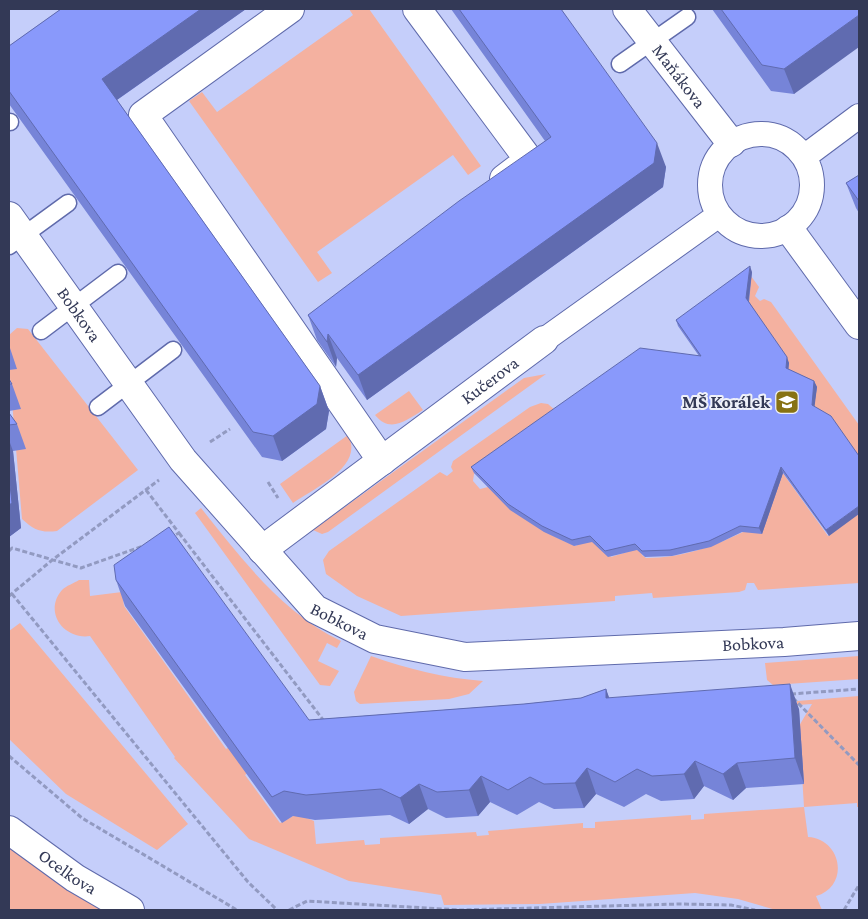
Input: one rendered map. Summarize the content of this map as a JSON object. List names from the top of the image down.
{
  "streets": {
    "street": [
      "Maňákova",
      "Bobkova",
      "Kučerova",
      "Ocelkova"
    ]
  },
  "crossings": [
    ["Maňákova", "Kučerova"],
    ["Bobkova", "Kučerova"]
  ],
  "places": {
    "school or university": ["MŠ Korálek"]
  }
}
